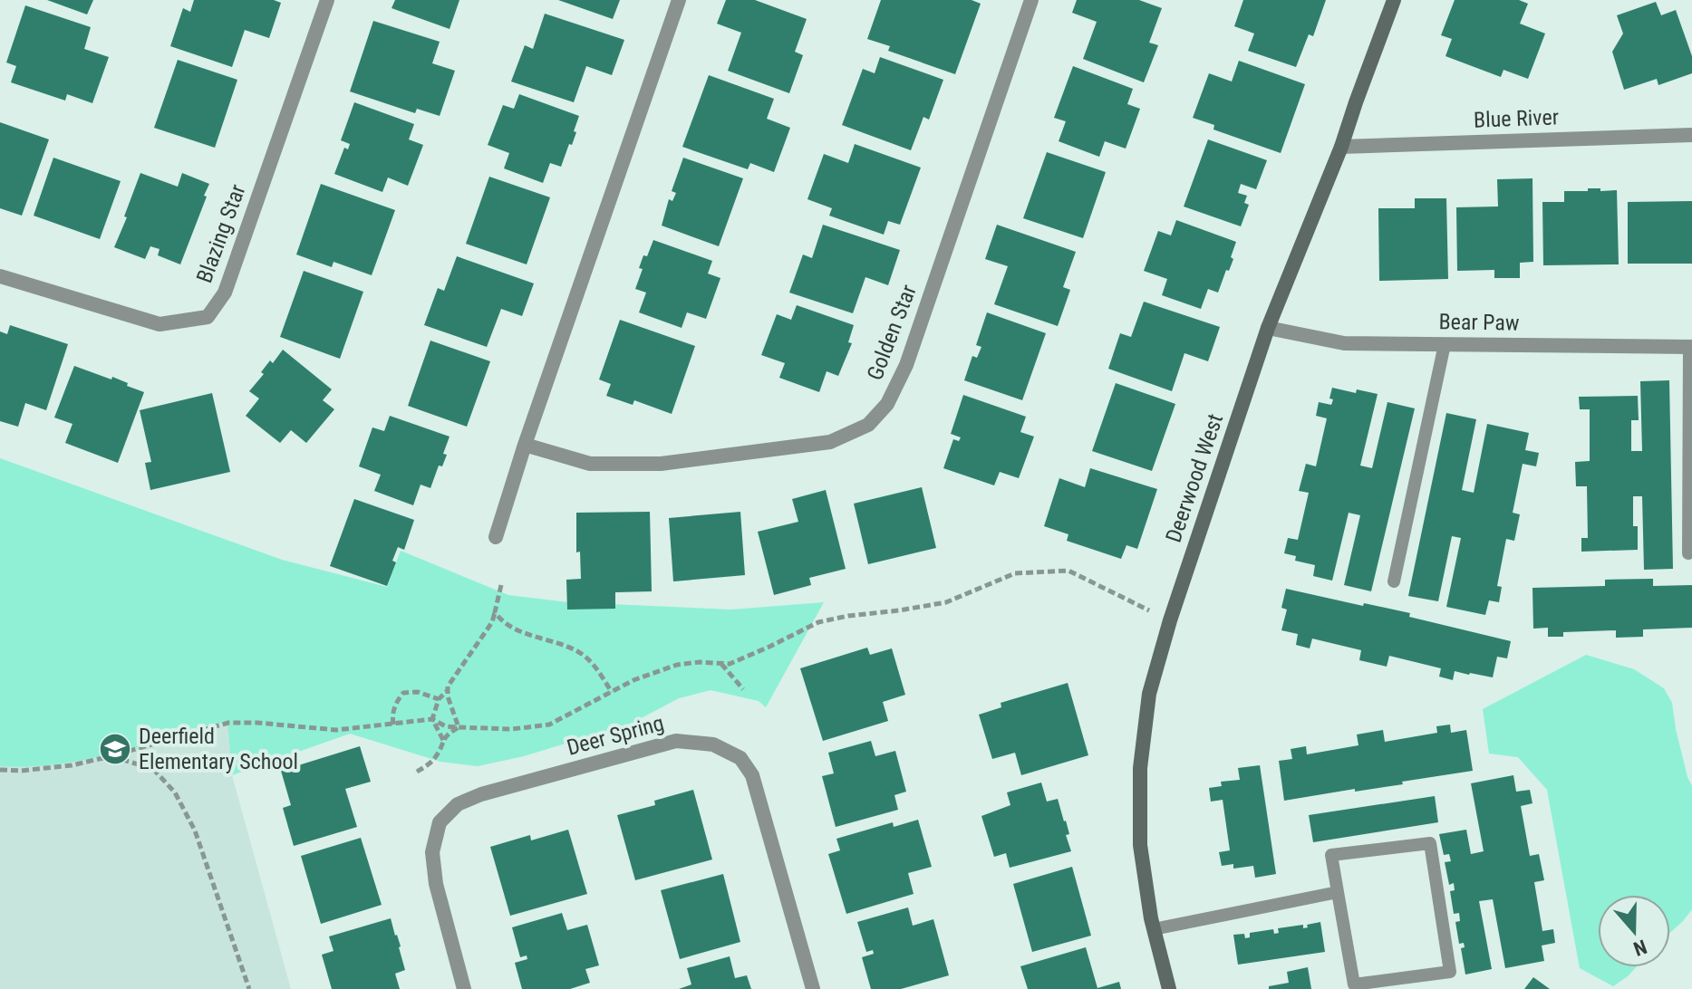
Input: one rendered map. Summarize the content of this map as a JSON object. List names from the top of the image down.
{
  "streets": {
    "street": [
      "Blue River",
      "Blazing Star",
      "Bear Paw",
      "Golden Star",
      "Deerwood West",
      "Deer Spring"
    ]
  },
  "crossings": [
    ["Blue River", "Deerwood West"],
    ["Bear Paw", "Deerwood West"]
  ],
  "places": {
    "school or university": ["Deerfield Elementary School"]
  },
  "north": "bottom"
}
